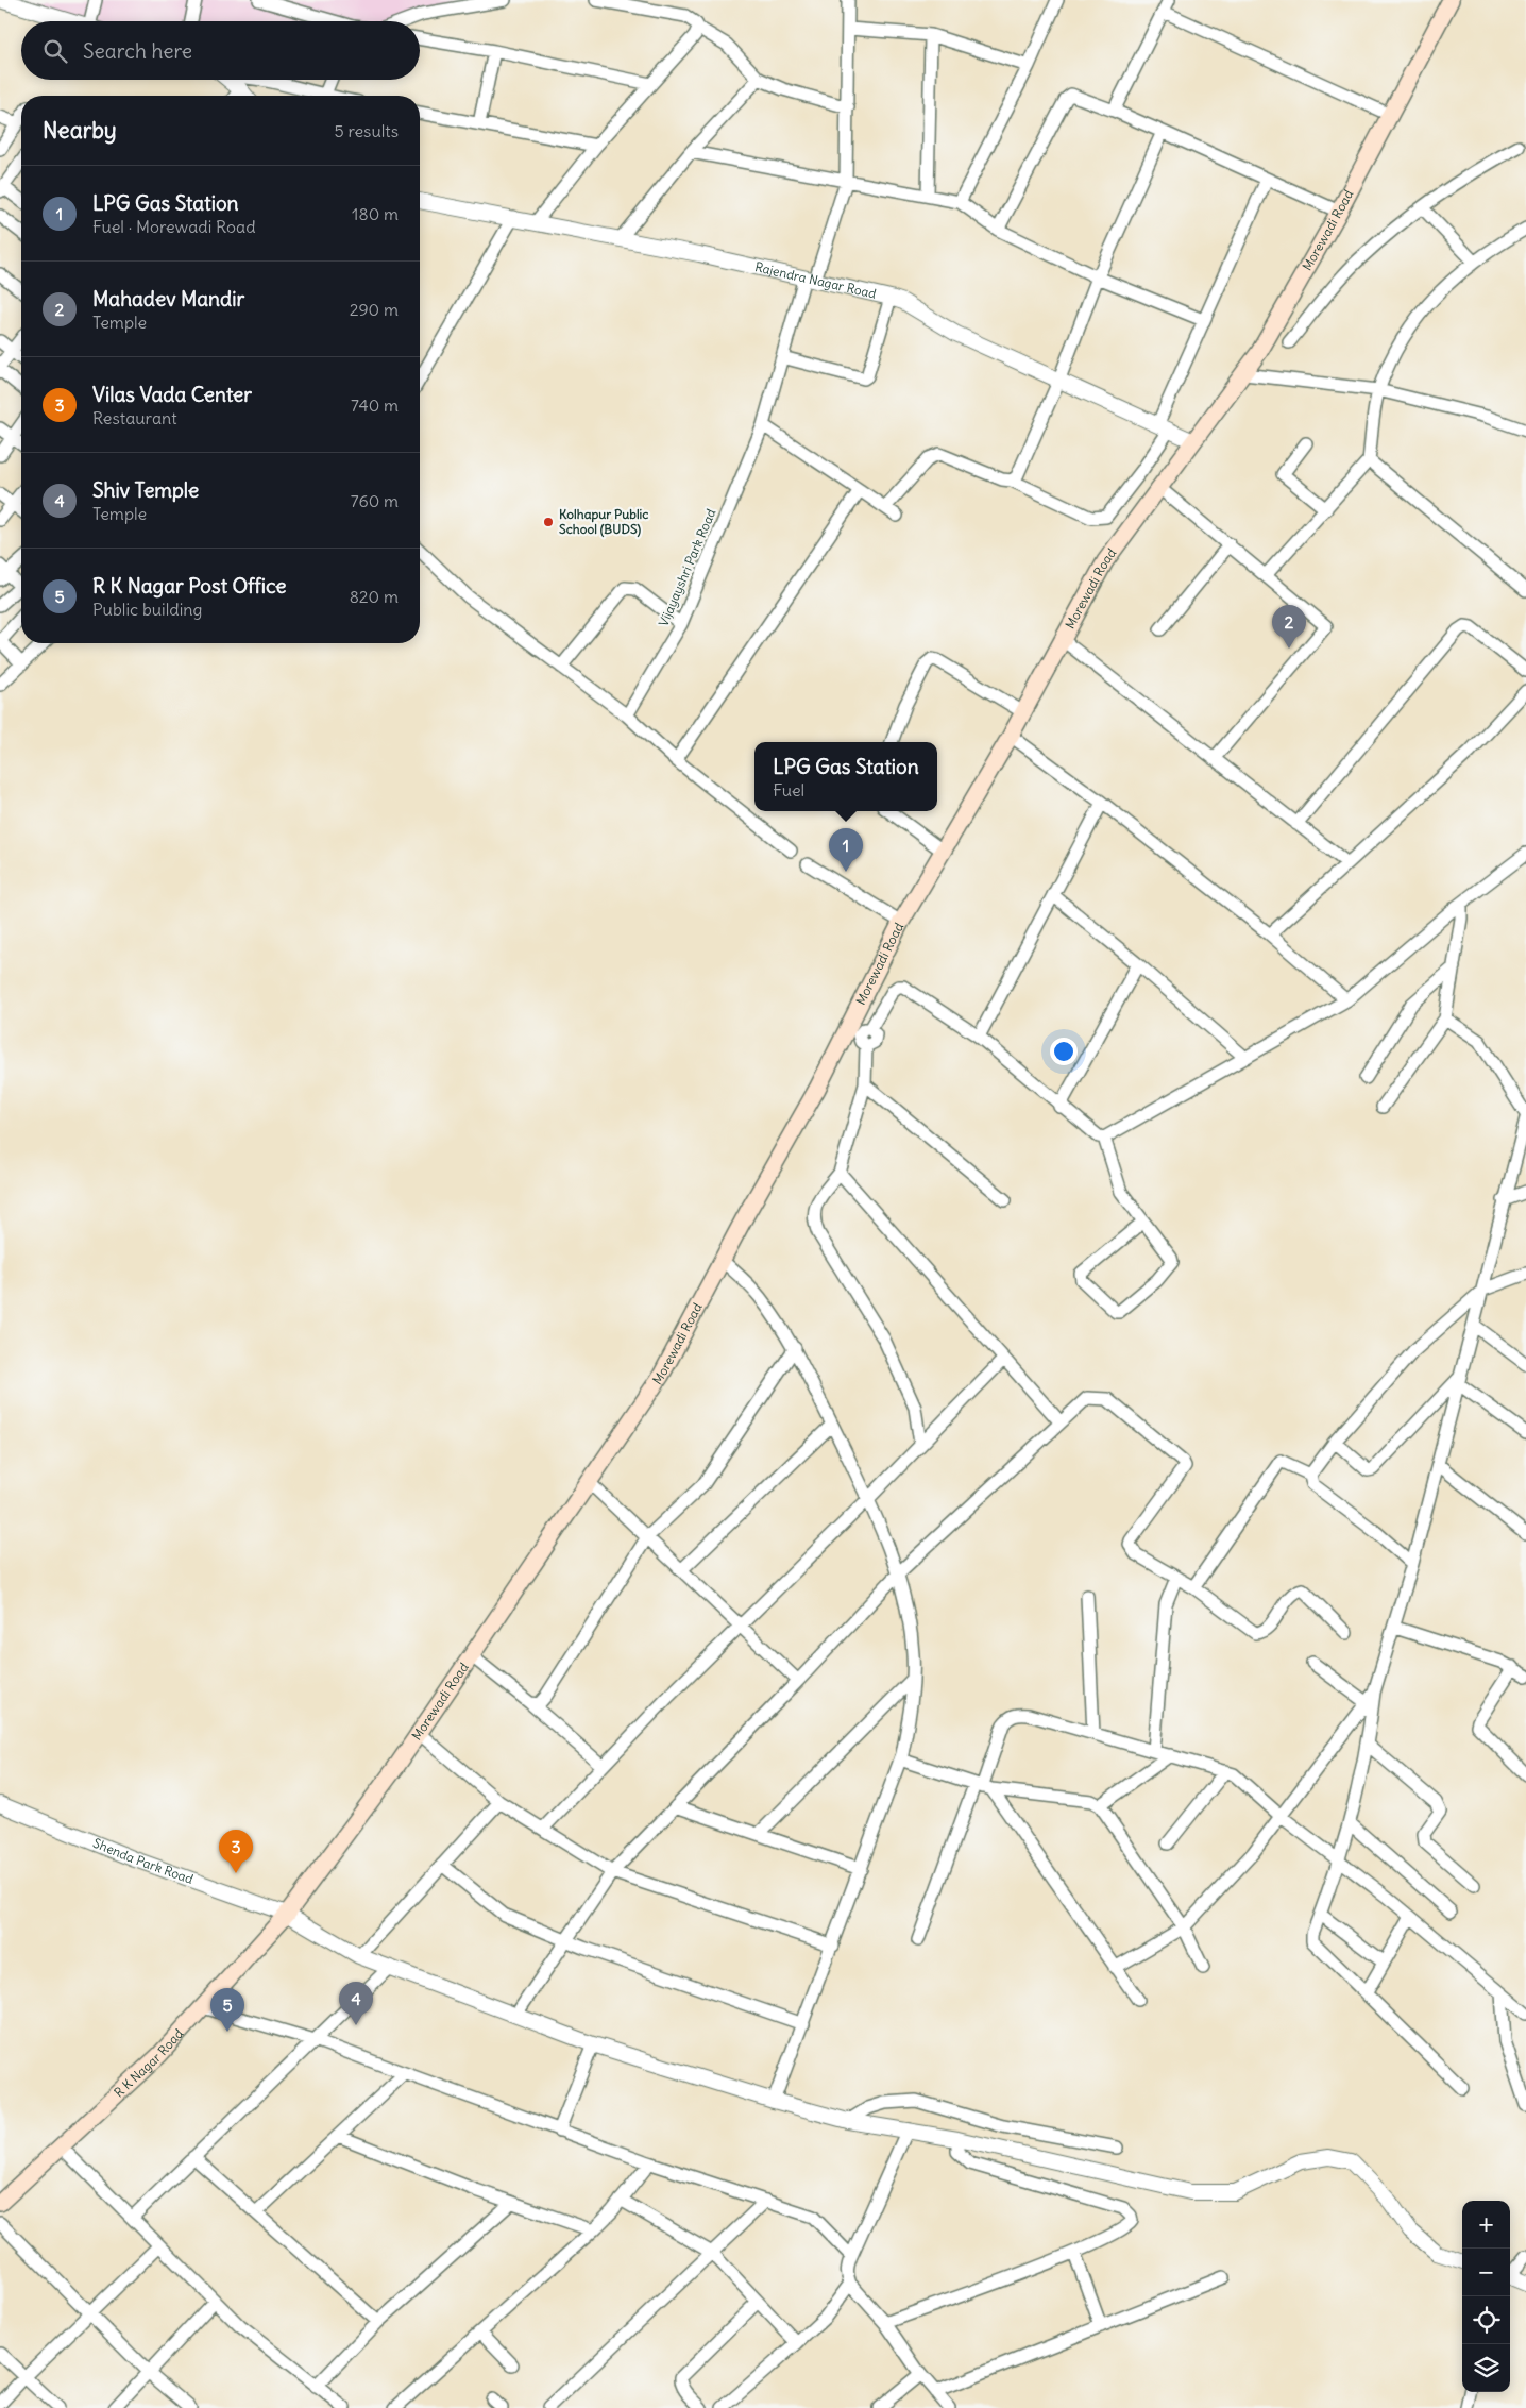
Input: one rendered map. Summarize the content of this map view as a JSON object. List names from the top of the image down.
{
  "streets": {
    "main road": ["Morewadi Road", "R K Nagar Road"],
    "street": ["Rajendra Nagar Road", "Vijayayshri Park Road", "Shenda Park Road"]
  },
  "crossings": [
    ["Morewadi Road", "Rajendra Nagar Road"],
    ["Morewadi Road", "Shenda Park Road"],
    ["Morewadi Road", "R K Nagar Road"],
    ["Rajendra Nagar Road", "Vijayayshri Park Road"],
    ["Shenda Park Road", "R K Nagar Road"]
  ],
  "places": ["Kolhapur Public School (BUDS)"],
  "page": {
    "search": "Search here",
    "heading": ["Nearby", "5 results"],
    "list": [
      {
        "mark": "1",
        "name": "LPG Gas Station",
        "note": "Fuel · Morewadi Road",
        "value": "180 m"
      },
      {
        "mark": "2",
        "name": "Mahadev Mandir",
        "note": "Temple",
        "value": "290 m"
      },
      {
        "mark": "3",
        "name": "Vilas Vada Center",
        "note": "Restaurant",
        "value": "740 m"
      },
      {
        "mark": "4",
        "name": "Shiv Temple",
        "note": "Temple",
        "value": "760 m"
      },
      {
        "mark": "5",
        "name": "R K Nagar Post Office",
        "note": "Public building",
        "value": "820 m"
      }
    ],
    "pins": [
      "2",
      "1",
      "3",
      "4",
      "5"
    ],
    "popup": ["LPG Gas Station", "Fuel"],
    "map_buttons": ["+", "−"]
  }
}
